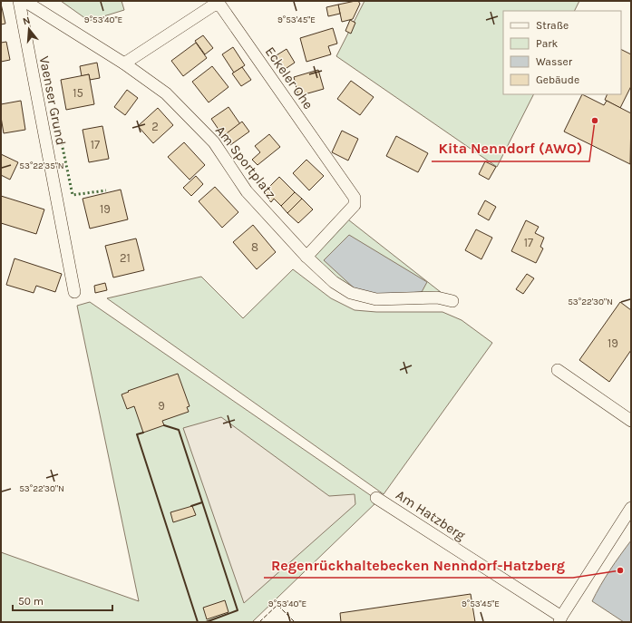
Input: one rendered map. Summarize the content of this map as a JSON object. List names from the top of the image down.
{
  "streets": {
    "street": [
      "Eckeler Ohe",
      "Vaenser Grund",
      "Am Sportplatz",
      "Am Hatzberg"
    ]
  },
  "crossings": [
    ["Eckeler Ohe", "Am Sportplatz"]
  ],
  "places": ["Kita Nenndorf (AWO)", "Regenrückhaltebecken Nenndorf-Hatzberg"],
  "house_numbers": [
    "15",
    "2",
    "17",
    "19",
    "17",
    "8",
    "21",
    "19",
    "9"
  ],
  "legend": [
    "Straße",
    "Park",
    "Wasser",
    "Gebäude"
  ],
  "scale_bar": "50 m",
  "north": "top",
  "coordinates": [
    "9°53'40\"E",
    "9°53'45\"E",
    "53°22'35\"N",
    "53°22'30\"N"
  ]
}
